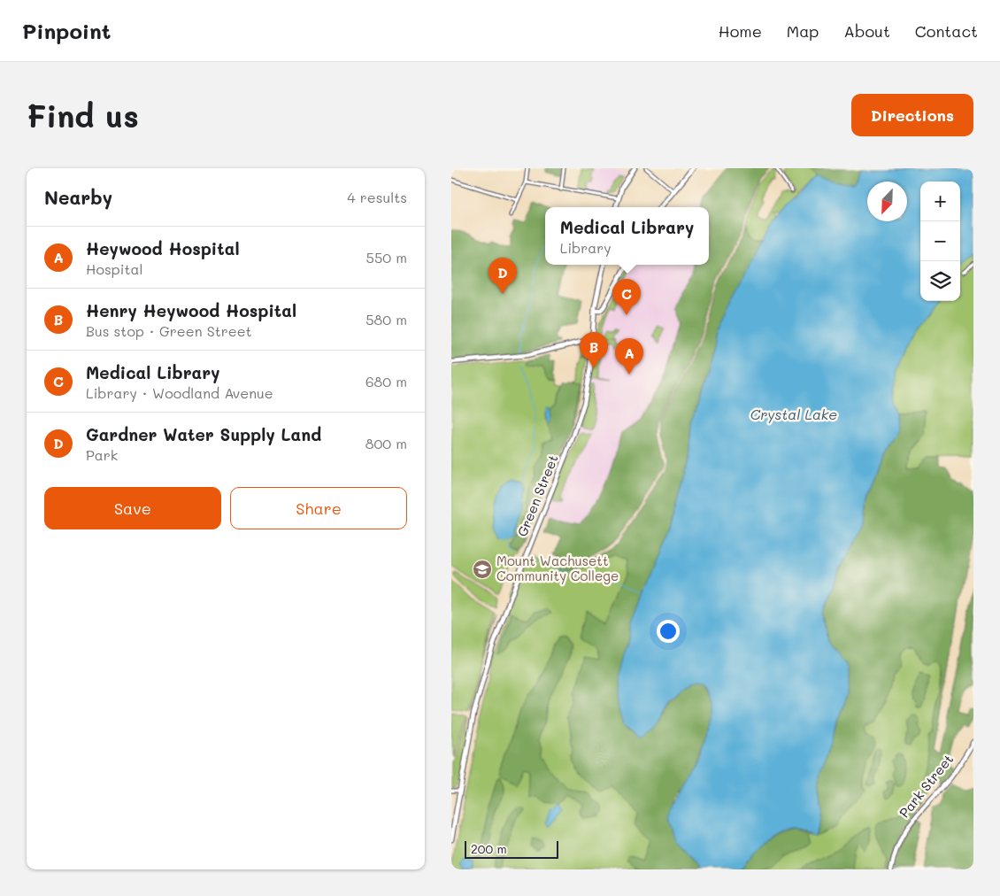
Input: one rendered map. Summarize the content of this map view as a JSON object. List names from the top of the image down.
{
  "streets": {
    "street": ["Green Street", "Park Street"]
  },
  "water": ["Crystal Lake"],
  "places": {
    "school or university": ["Mount Wachusett Community College"]
  },
  "scale_bar": "200 m",
  "north": "bottom left",
  "page": {
    "header": "Pinpoint",
    "nav": [
      "Home",
      "Map",
      "About",
      "Contact"
    ],
    "buttons": [
      "Directions",
      ["Save", "Share"]
    ],
    "title": "Find us",
    "heading": ["Nearby", "4 results"],
    "map_buttons": ["+", "−"],
    "popup": ["Medical Library", "Library"],
    "list": [
      {
        "mark": "A",
        "name": "Heywood Hospital",
        "note": "Hospital",
        "value": "550 m"
      },
      {
        "mark": "B",
        "name": "Henry Heywood Hospital",
        "note": "Bus stop · Green Street",
        "value": "580 m"
      },
      {
        "mark": "C",
        "name": "Medical Library",
        "note": "Library · Woodland Avenue",
        "value": "680 m"
      },
      {
        "mark": "D",
        "name": "Gardner Water Supply Land",
        "note": "Park",
        "value": "800 m"
      }
    ],
    "pins": [
      "D",
      "C",
      "B",
      "A"
    ],
    "scale": "200 m"
  }
}
